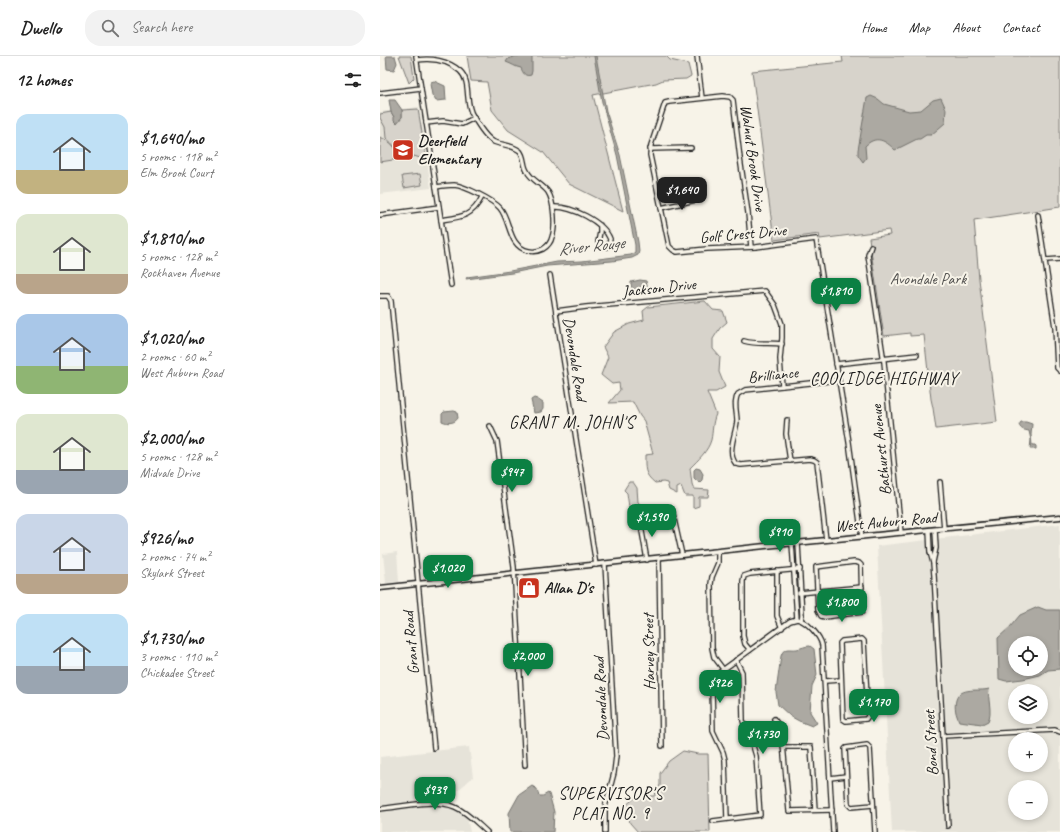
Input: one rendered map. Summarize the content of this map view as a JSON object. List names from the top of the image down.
{
  "streets": {
    "main road": ["West Auburn Road"],
    "street": [
      "Walnut Brook Drive",
      "Golf Crest Drive",
      "Jackson Drive",
      "Devondale Road",
      "Brilliance",
      "Bathurst Avenue",
      "Grant Road",
      "Harvey Street",
      "Bond Street"
    ]
  },
  "crossings": [
    ["Walnut Brook Drive", "Golf Crest Drive"],
    ["Jackson Drive", "Devondale Road"],
    ["Devondale Road", "West Auburn Road"],
    ["Bathurst Avenue", "West Auburn Road"],
    ["West Auburn Road", "Grant Road"],
    ["West Auburn Road", "Harvey Street"],
    ["West Auburn Road", "Bond Street"]
  ],
  "districts": ["COOLIDGE HIGHWAY", "GRANT M. JOHN'S", "SUPERVISOR'S PLAT NO. 9"],
  "water": ["River Rouge"],
  "parks": ["Avondale Park"],
  "places": {
    "school or university": ["Deerfield Elementary"],
    "shop": ["Allan D's"]
  },
  "page": {
    "header": "Dwello",
    "search": "Search here",
    "nav": [
      "Home",
      "Map",
      "About",
      "Contact"
    ],
    "heading": "12 homes",
    "list": [
      {
        "name": "$1,640/mo",
        "note": "5 rooms · 118 m² · Elm Brook Court"
      },
      {
        "name": "$1,810/mo",
        "note": "5 rooms · 128 m² · Rockhaven Avenue"
      },
      {
        "name": "$1,020/mo",
        "note": "2 rooms · 60 m² · West Auburn Road"
      },
      {
        "name": "$2,000/mo",
        "note": "5 rooms · 128 m² · Midvale Drive"
      },
      {
        "name": "$926/mo",
        "note": "2 rooms · 74 m² · Skylark Street"
      },
      {
        "name": "$1,730/mo",
        "note": "3 rooms · 110 m² · Chickadee Street"
      }
    ],
    "price": [
      "$1,640",
      "$1,810",
      "$947",
      "$1,590",
      "$910",
      "$1,020",
      "$1,800",
      "$2,000",
      "$926",
      "$1,170",
      "$1,730",
      "$939"
    ],
    "map_buttons": ["+", "−"]
  }
}
